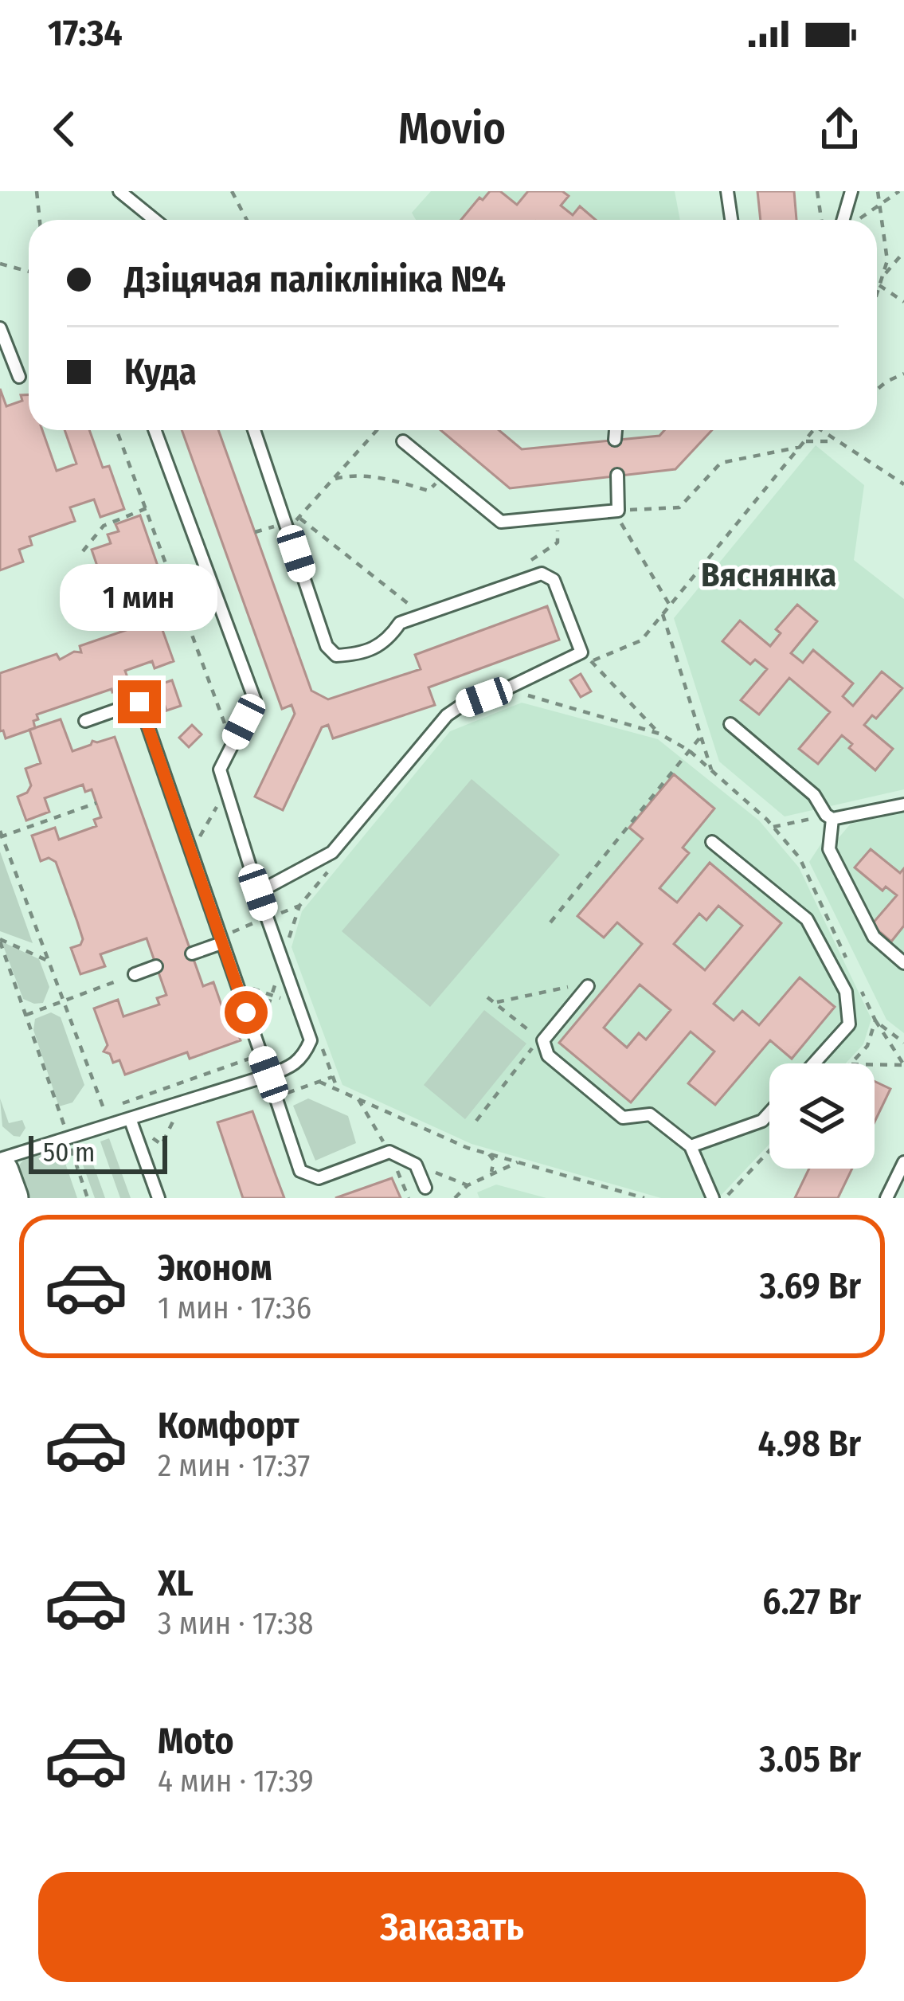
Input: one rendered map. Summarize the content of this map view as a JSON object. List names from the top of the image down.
{
  "districts": ["Вяснянка"],
  "scale_bar": "50 m",
  "page": {
    "status": "17:34",
    "header": "Movio",
    "banner": ["Дзіцячая паліклініка №4", "Куда"],
    "bubble": "1 мин",
    "scale": "50 m",
    "list": [
      {
        "name": "Эконом",
        "note": "1 мин · 17:36",
        "value": "3.69 Br"
      },
      {
        "name": "Комфорт",
        "note": "2 мин · 17:37",
        "value": "4.98 Br"
      },
      {
        "name": "XL",
        "note": "3 мин · 17:38",
        "value": "6.27 Br"
      },
      {
        "name": "Moto",
        "note": "4 мин · 17:39",
        "value": "3.05 Br"
      }
    ],
    "buttons": "Заказать"
  }
}
